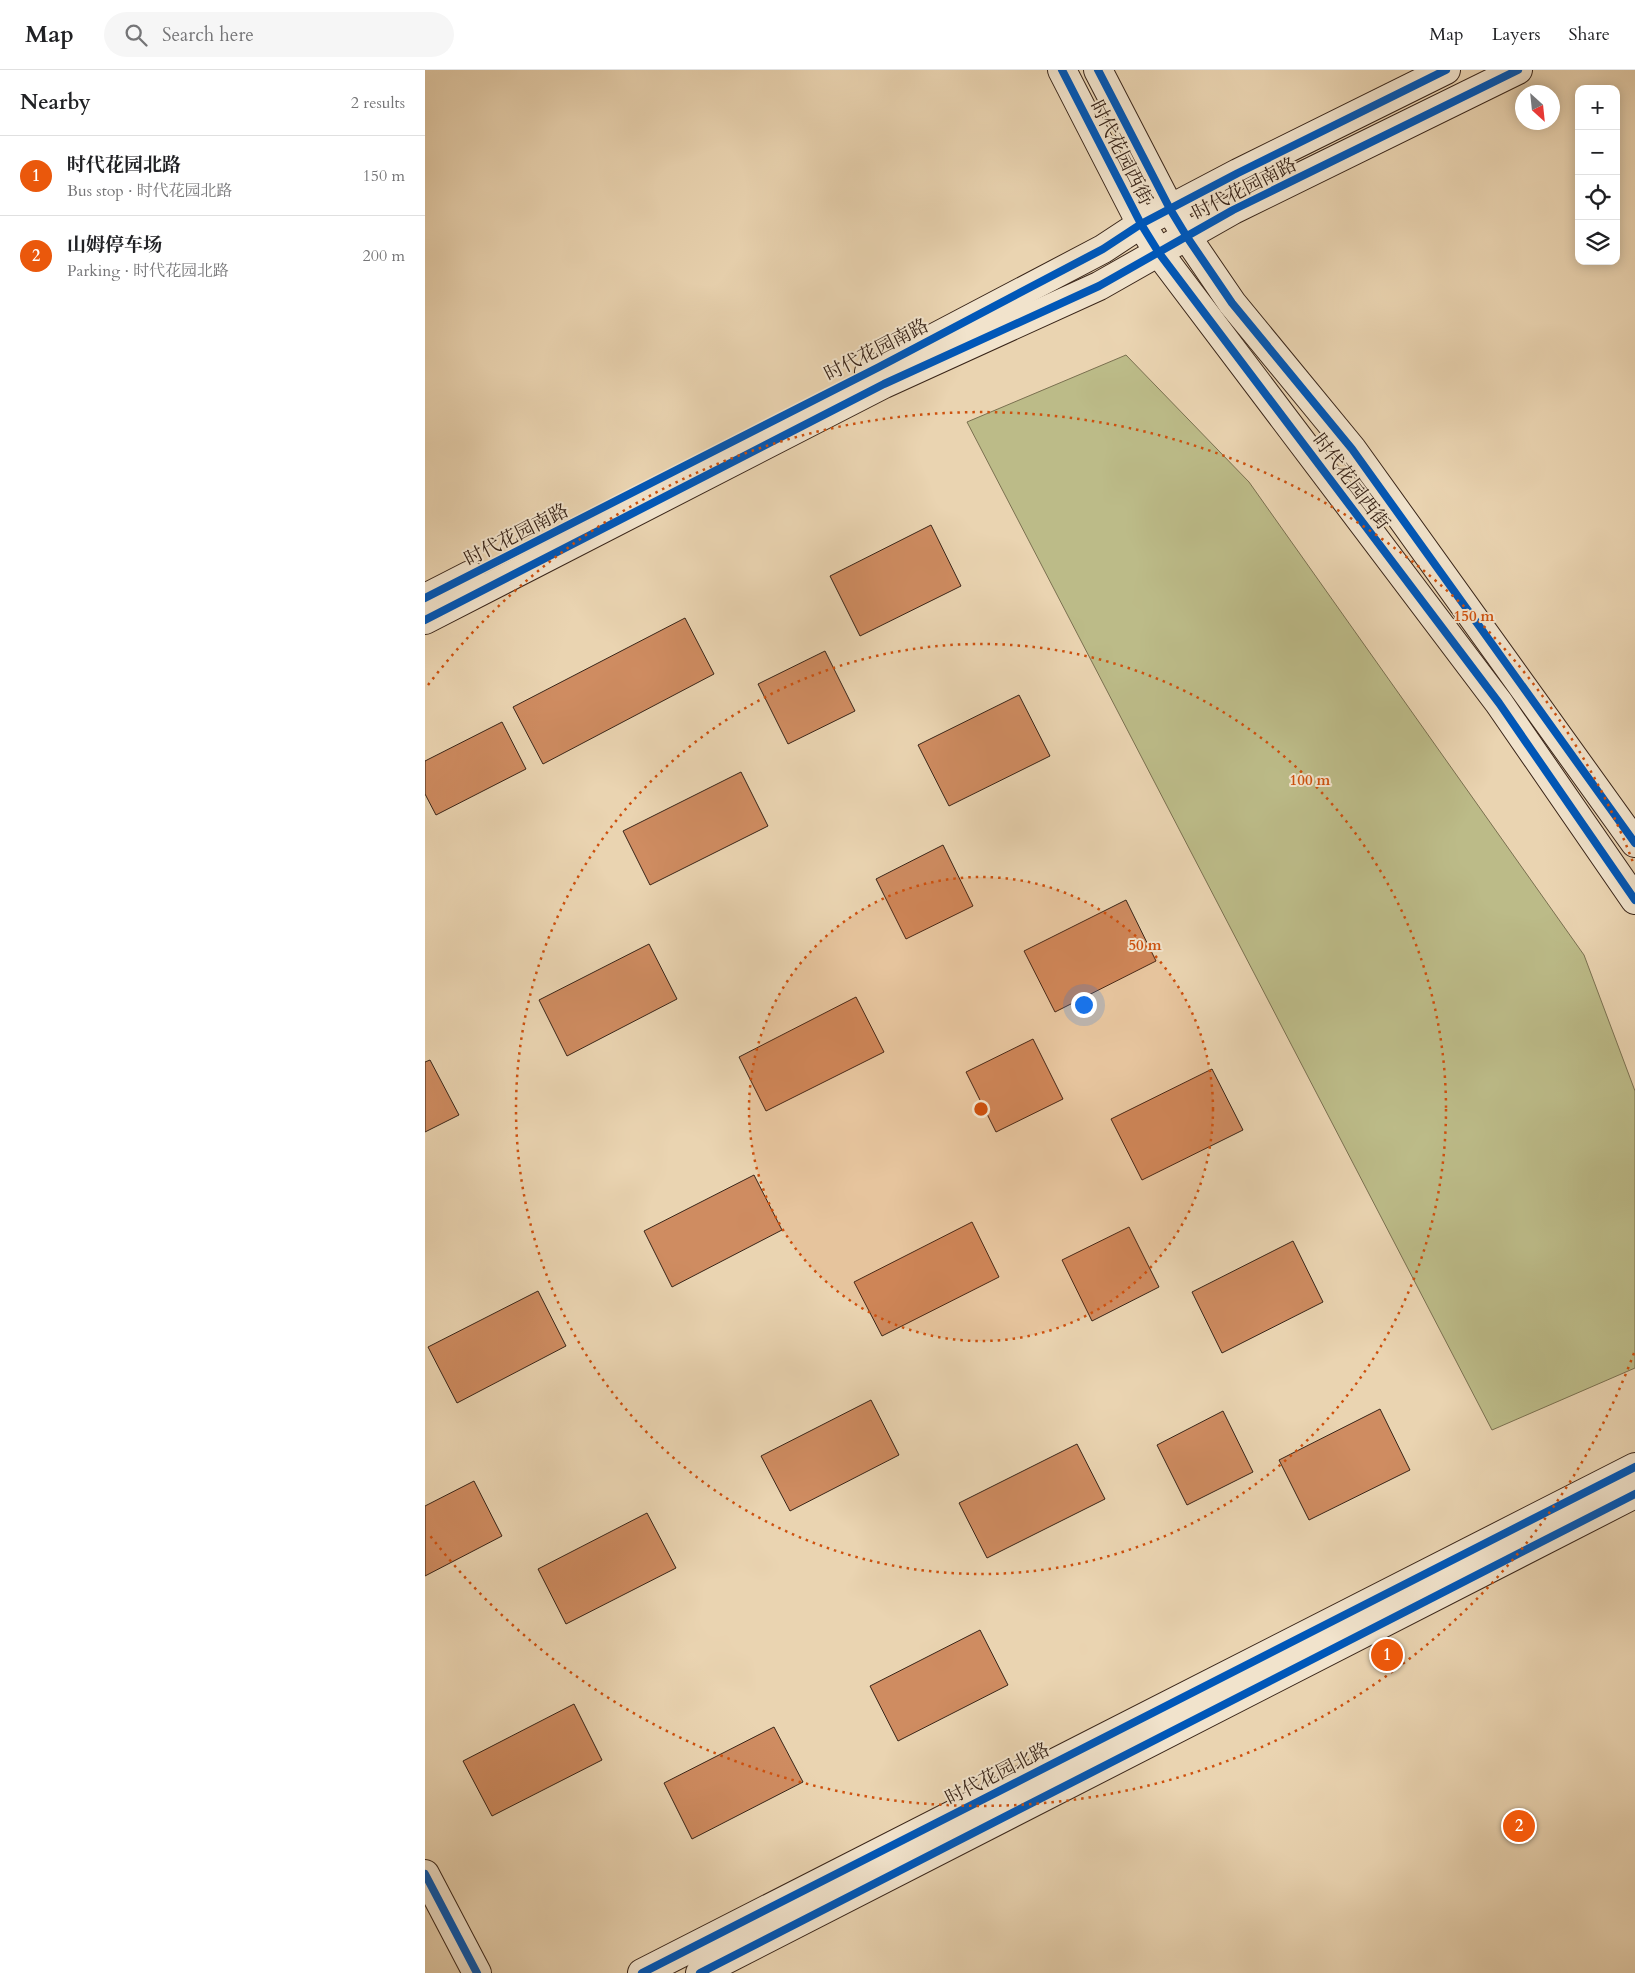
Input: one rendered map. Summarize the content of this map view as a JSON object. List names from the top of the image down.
{
  "streets": {
    "street": ["时代花园西街", "时代花园南路", "时代花园北路"]
  },
  "crossings": [
    ["时代花园西街", "时代花园南路"]
  ],
  "north": "bottom right",
  "page": {
    "header": "Map",
    "search": "Search here",
    "nav": ["Map", "Layers", "Share"],
    "heading": ["Nearby", "2 results"],
    "map_buttons": ["+", "−"],
    "list": [
      {
        "mark": "1",
        "name": "时代花园北路",
        "note": "Bus stop · 时代花园北路",
        "value": "150 m"
      },
      {
        "mark": "2",
        "name": "山姆停车场",
        "note": "Parking · 时代花园北路",
        "value": "200 m"
      }
    ],
    "pins": ["1", "2"]
  },
  "rings": ["150 m", "100 m", "50 m"]
}
